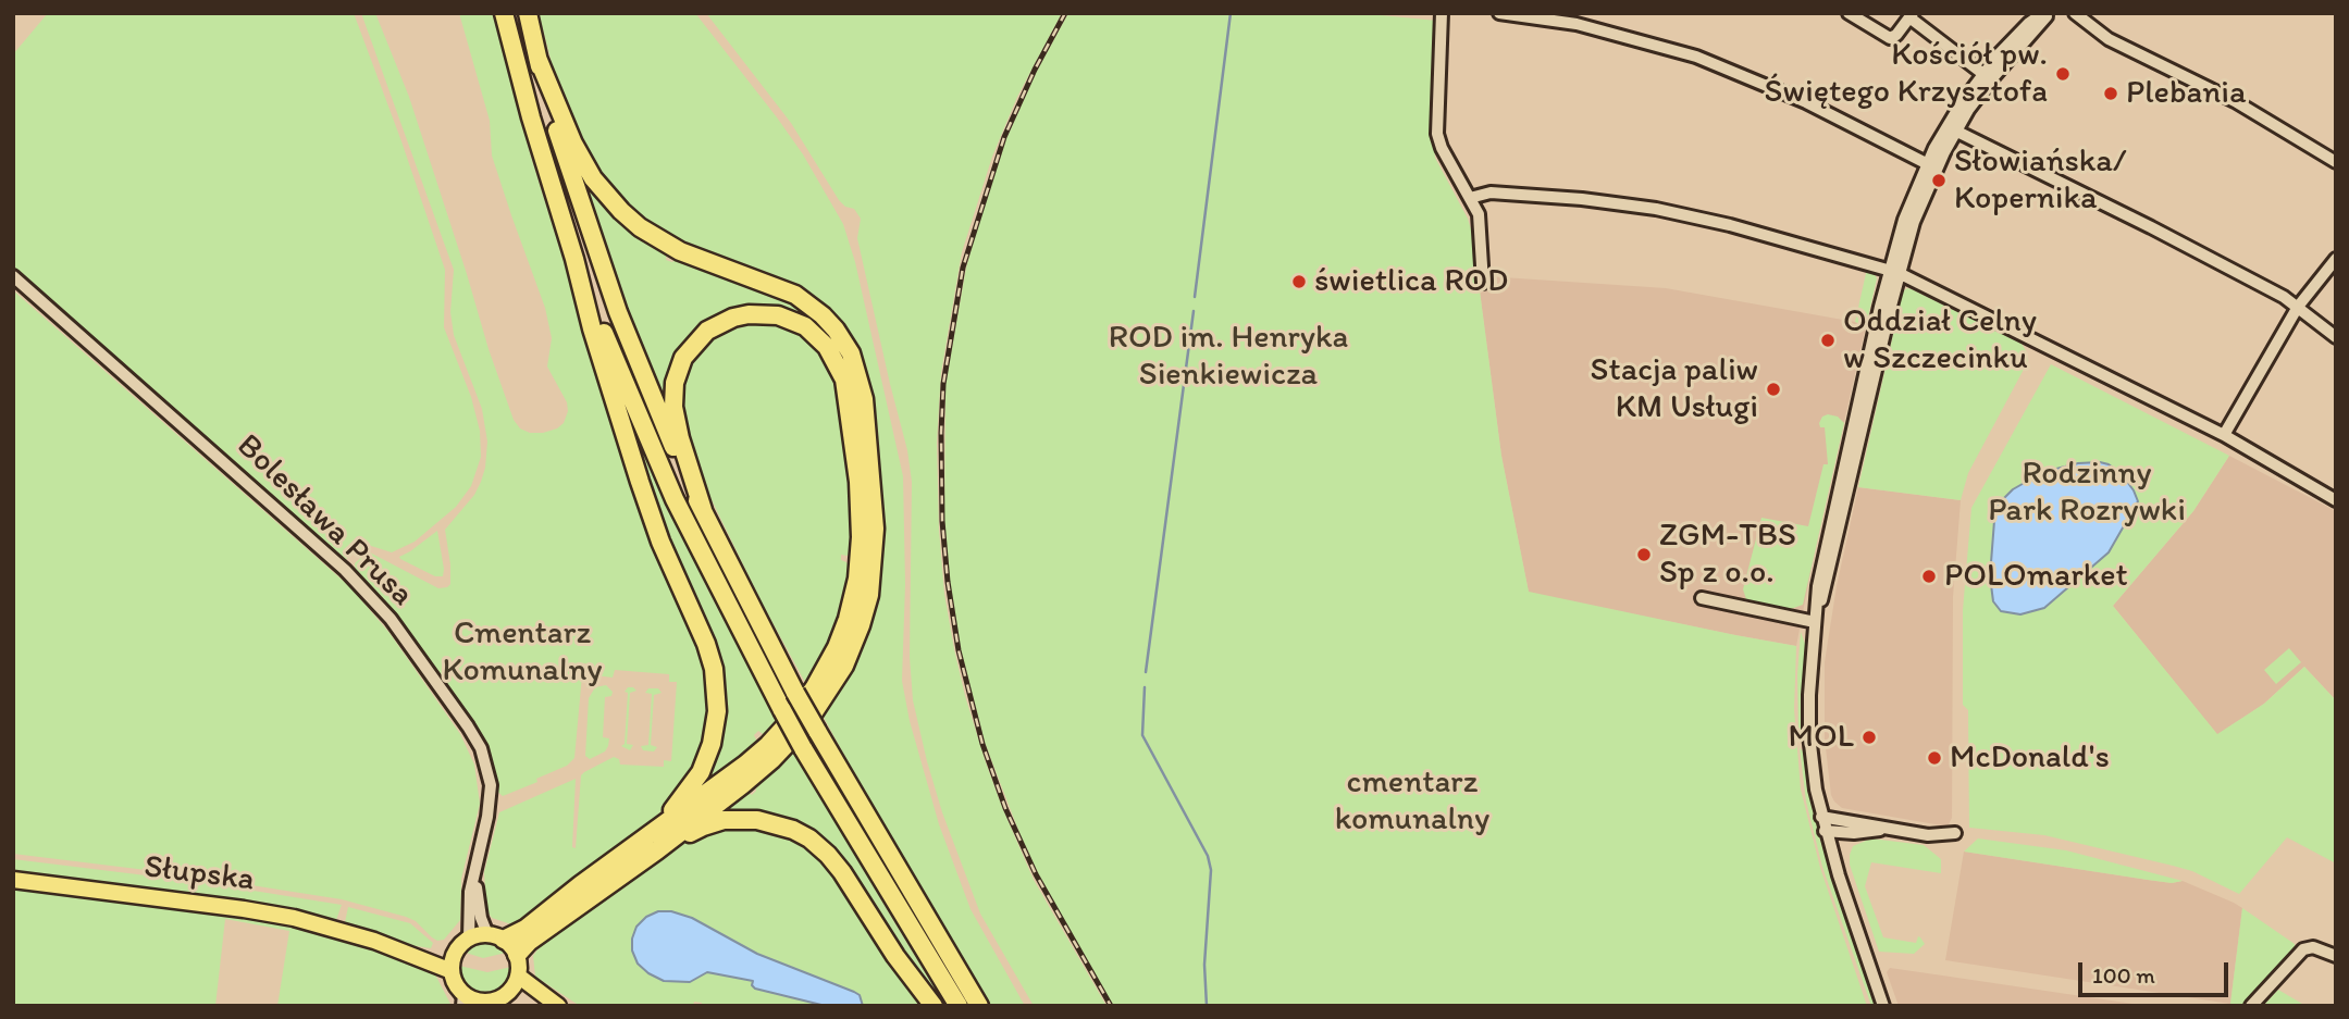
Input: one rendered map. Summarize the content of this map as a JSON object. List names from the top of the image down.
{
  "streets": {
    "main road": ["Słupska"],
    "street": ["Bolesława Prusa"]
  },
  "crossings": [
    ["Bolesława Prusa", "Słupska"]
  ],
  "parks": [
    "ROD im. Henryka Sienkiewicza",
    "Rodzinny Park Rozrywki",
    "Cmentarz Komunalny",
    "cmentarz komunalny"
  ],
  "places": [
    "Kościół pw. Świętego Krzysztofa",
    "Plebania",
    "Słowiańska/ Kopernika",
    "świetlica ROD",
    "Oddział Celny w Szczecinku",
    "Stacja paliw KM Usługi",
    "ZGM-TBS Sp z o.o.",
    "POLOmarket",
    "MOL",
    "McDonald's"
  ],
  "scale_bar": "100 m"
}
